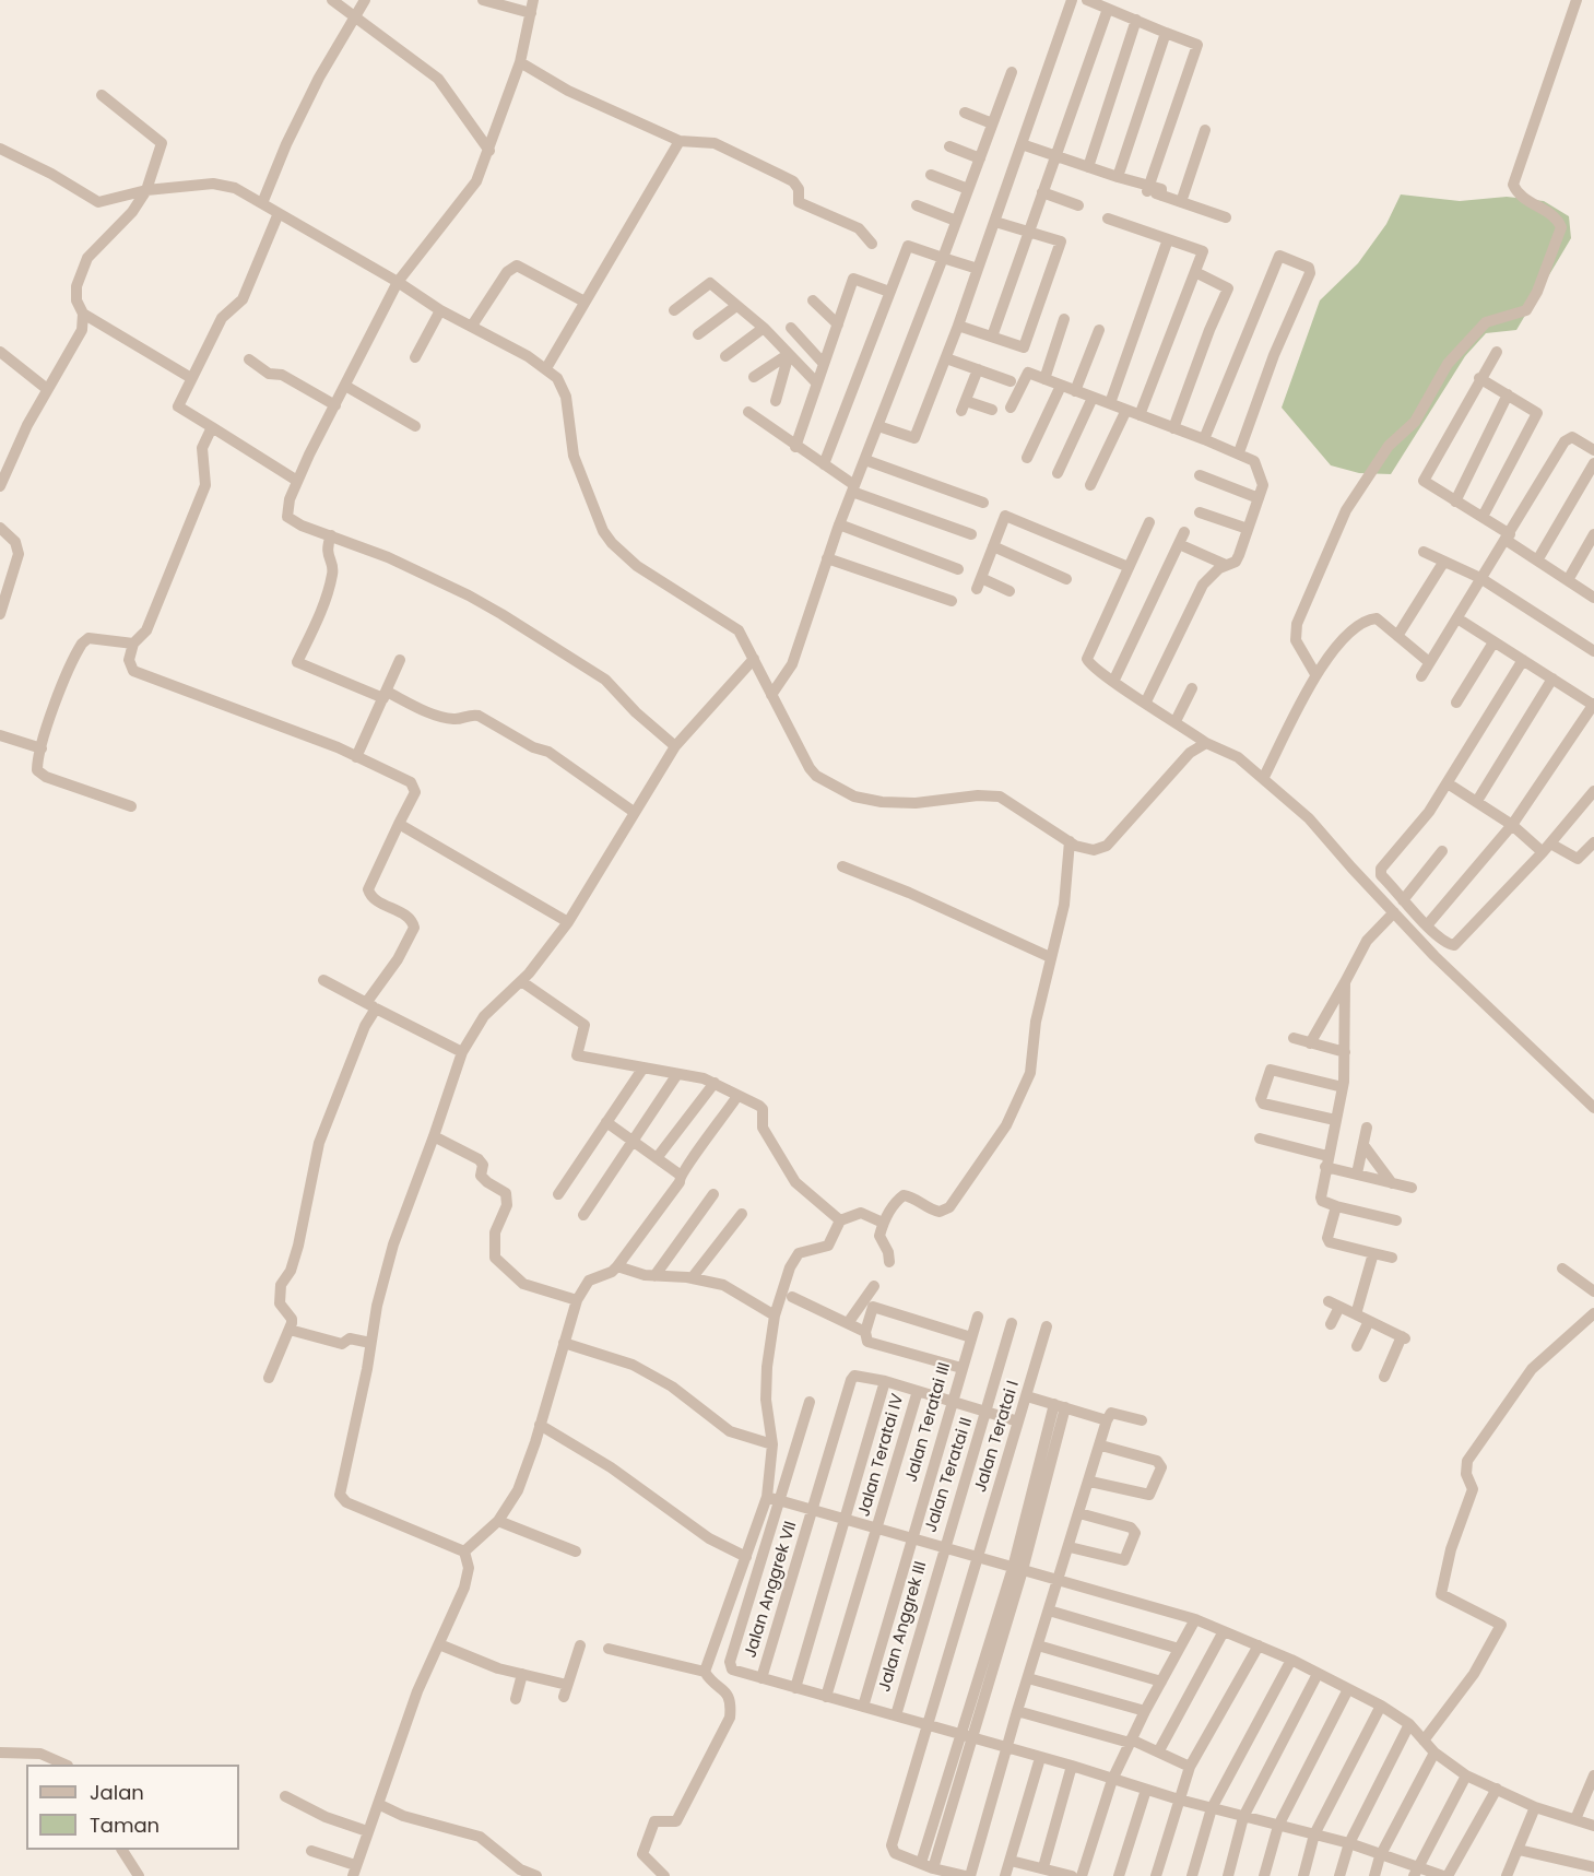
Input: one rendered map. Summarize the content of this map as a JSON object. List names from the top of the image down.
{
  "streets": {
    "street": [
      "Jalan Teratai III",
      "Jalan Teratai I",
      "Jalan Teratai IV",
      "Jalan Teratai II",
      "Jalan Anggrek VII",
      "Jalan Anggrek III"
    ]
  },
  "crossings": [
    ["Jalan Teratai II", "Jalan Anggrek III"]
  ],
  "legend": ["Jalan", "Taman"]
}
